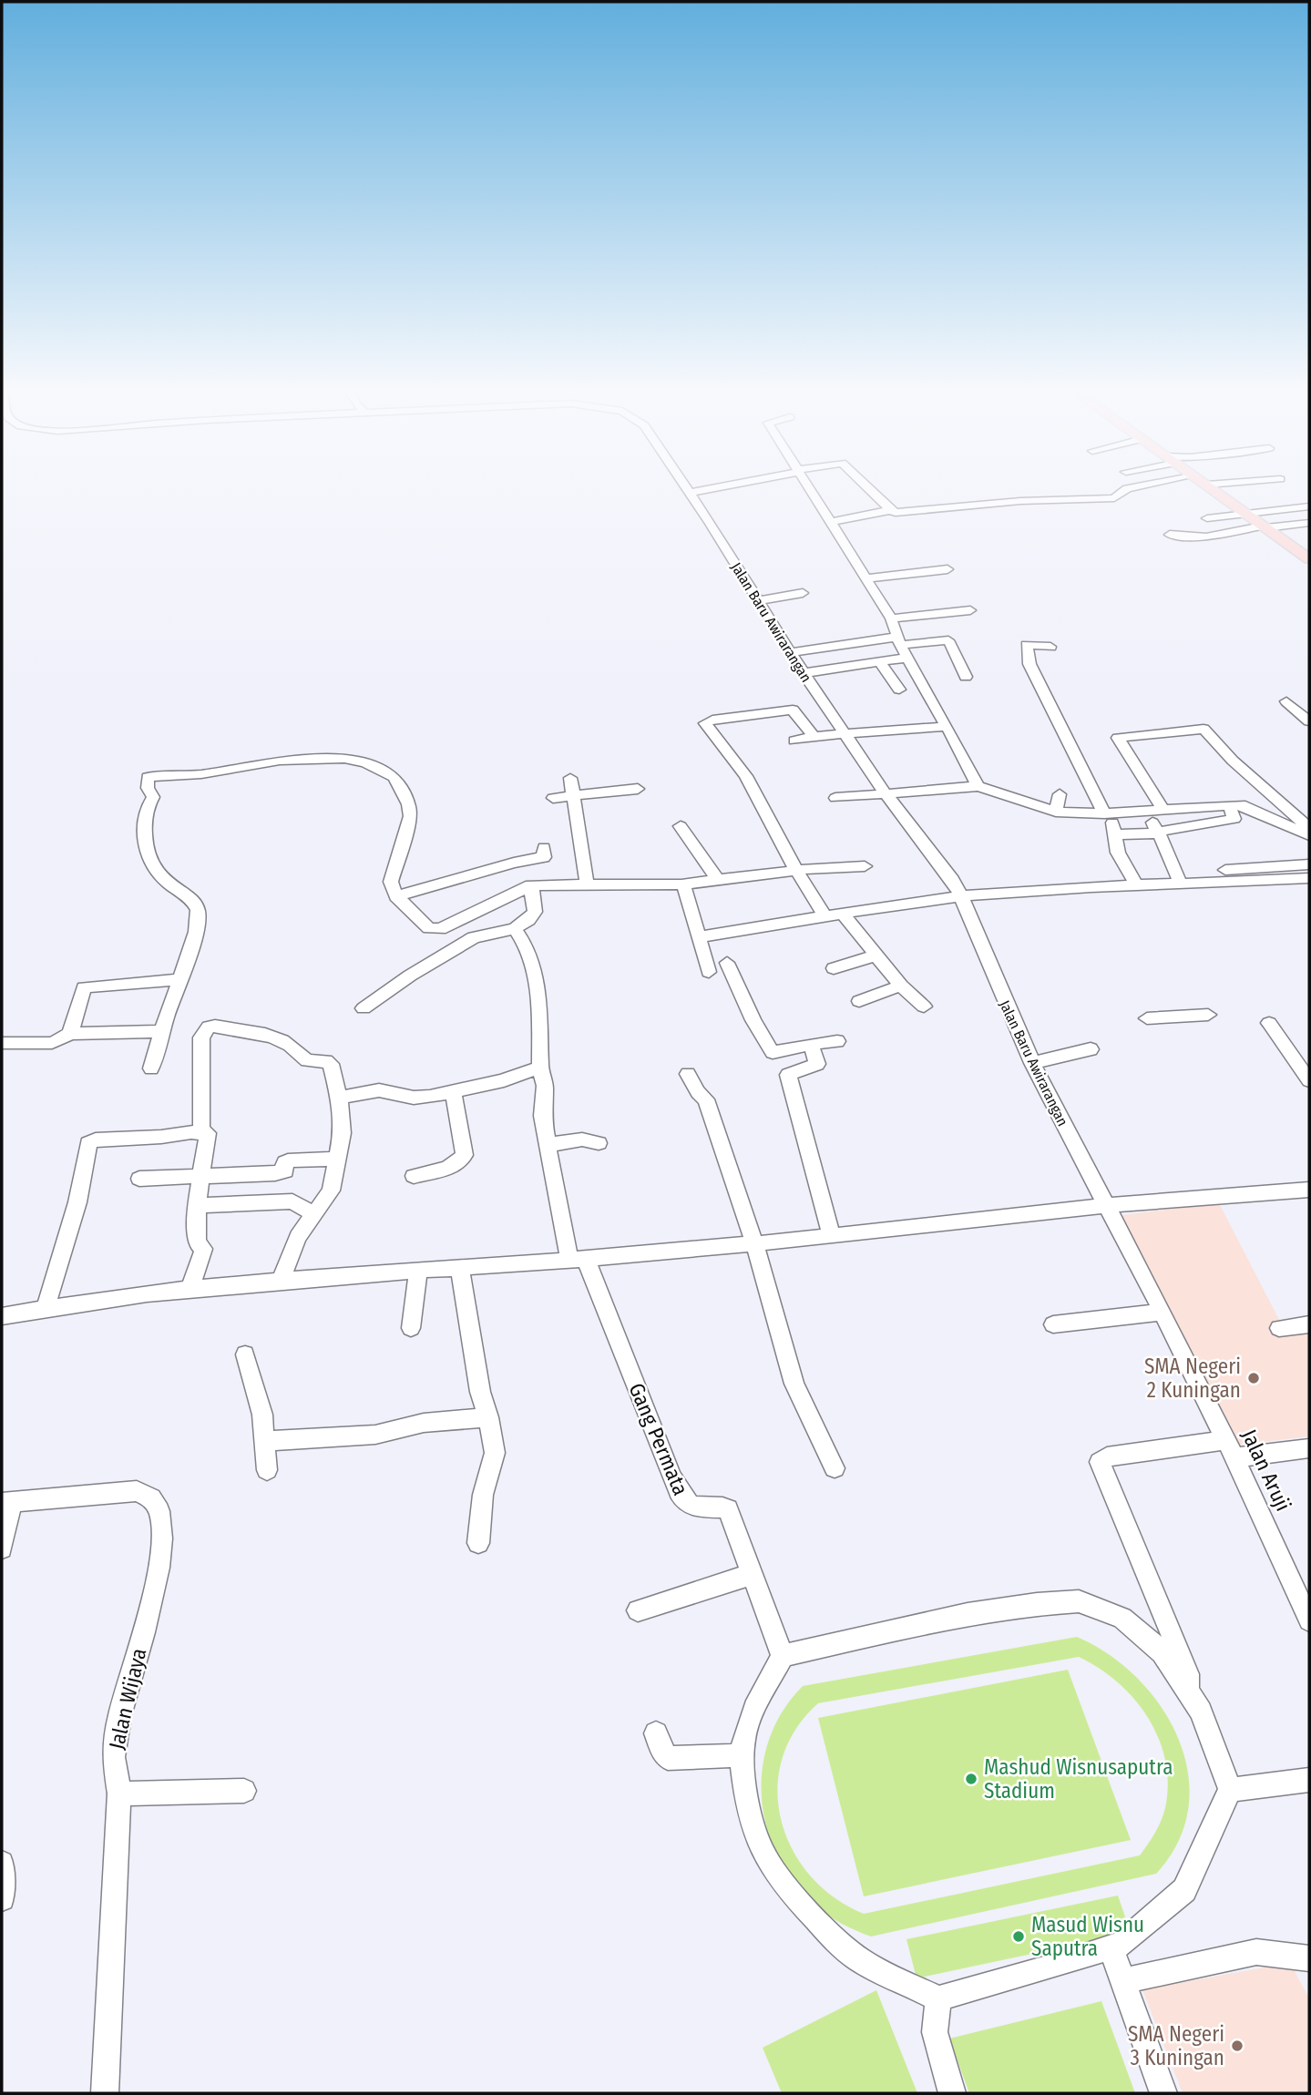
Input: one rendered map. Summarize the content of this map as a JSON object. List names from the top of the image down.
{
  "streets": {
    "street": [
      "Jalan Baru Awirarangan",
      "Gang Permata",
      "Jalan Aruji",
      "Jalan Wijaya"
    ]
  },
  "crossings": [
    ["Jalan Baru Awirarangan", "Jalan Aruji"]
  ],
  "places": [
    "SMA Negeri 2 Kuningan",
    "Mashud Wisnusaputra Stadium",
    "Masud Wisnu Saputra",
    "SMA Negeri 3 Kuningan"
  ]
}
